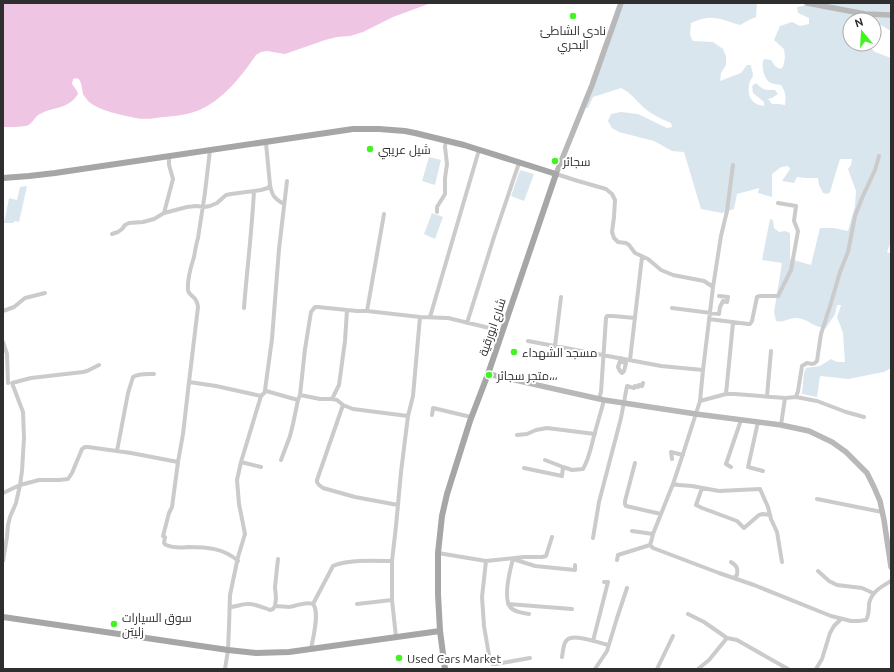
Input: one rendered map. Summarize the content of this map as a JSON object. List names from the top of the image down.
{
  "streets": {
    "main road": ["شارع ابورقية"]
  },
  "places": [
    "نادي الشاطئ البحري",
    "شيل عريبي",
    "سجائر",
    "مسجد الشهداء",
    "متجر سجائر،،،",
    "سوق السيارات زليتن",
    "Used Cars Market"
  ],
  "north": "top"
}
